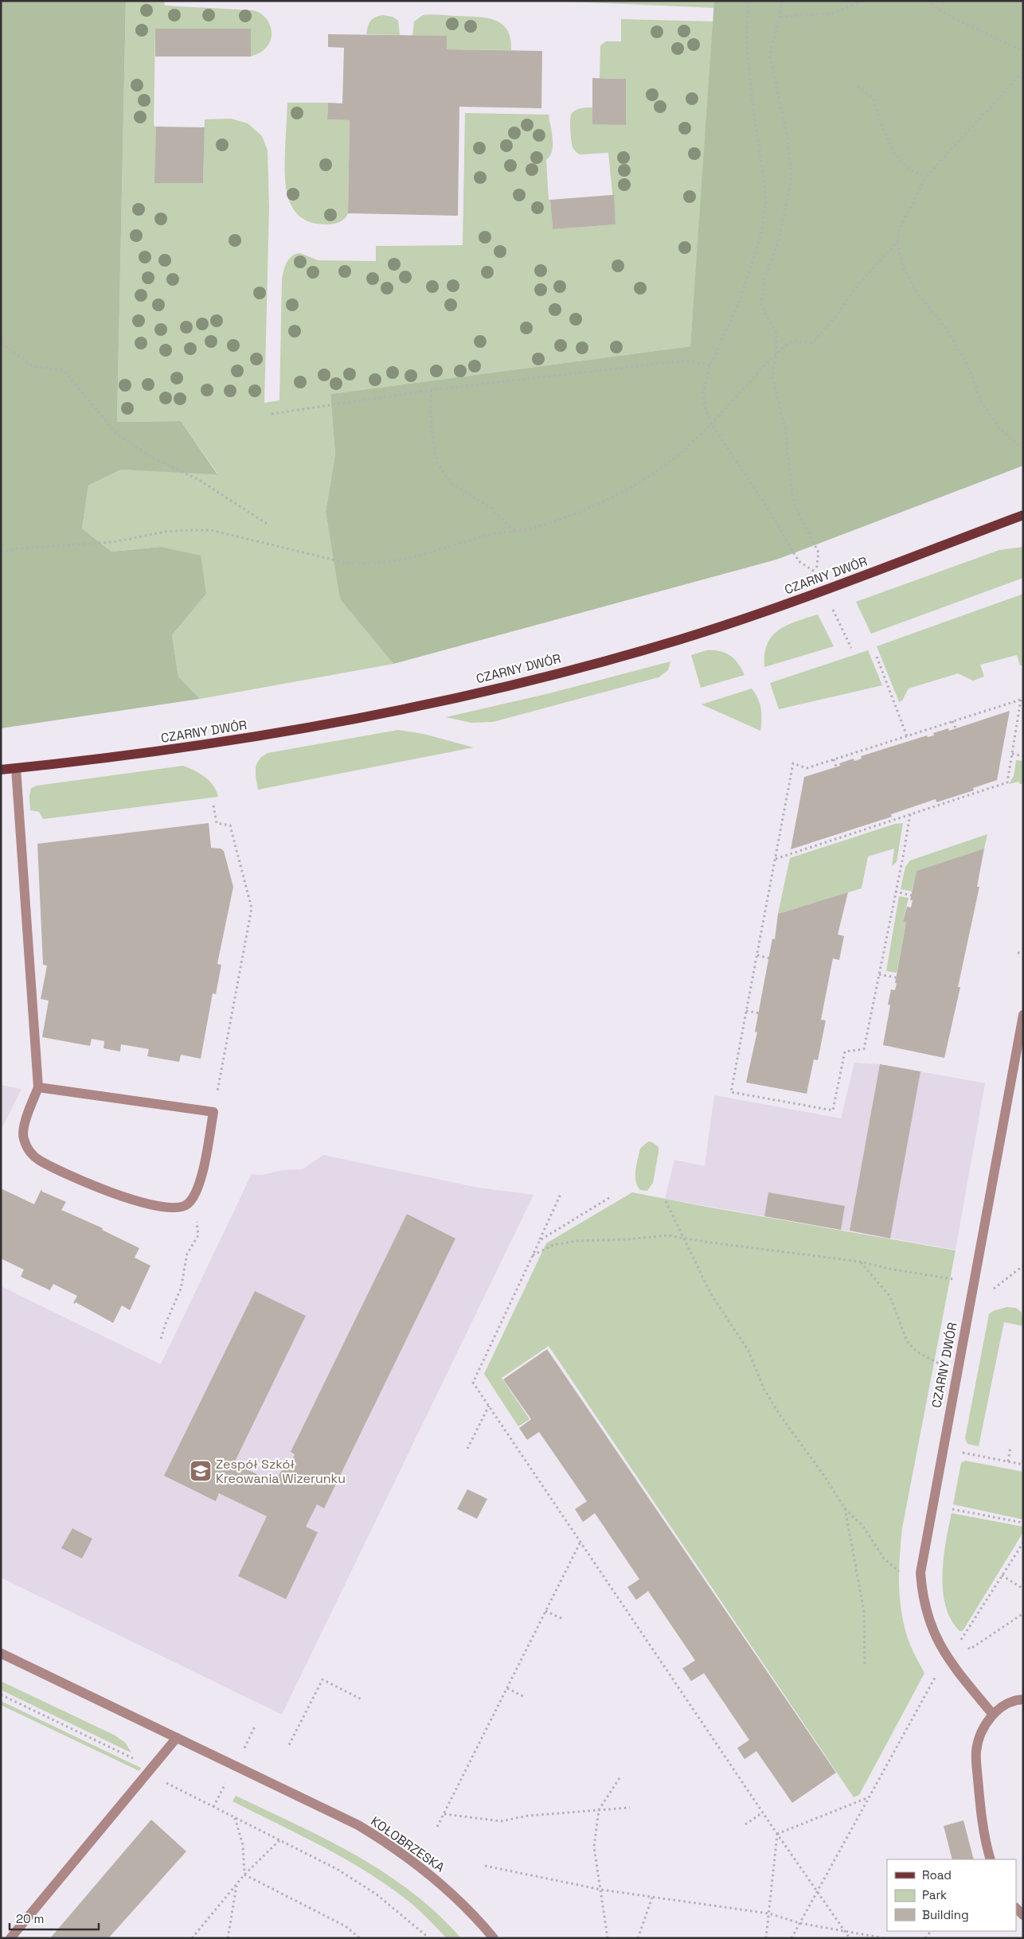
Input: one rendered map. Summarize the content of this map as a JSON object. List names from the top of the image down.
{
  "streets": {
    "main road": ["CZARNY DWÓR"],
    "street": ["KOŁOBRZESKA"]
  },
  "places": {
    "school or university": ["Zespół Szkół Kreowania Wizerunku"]
  },
  "legend": ["Road", "Park", "Building"],
  "scale_bar": "20 m"
}
